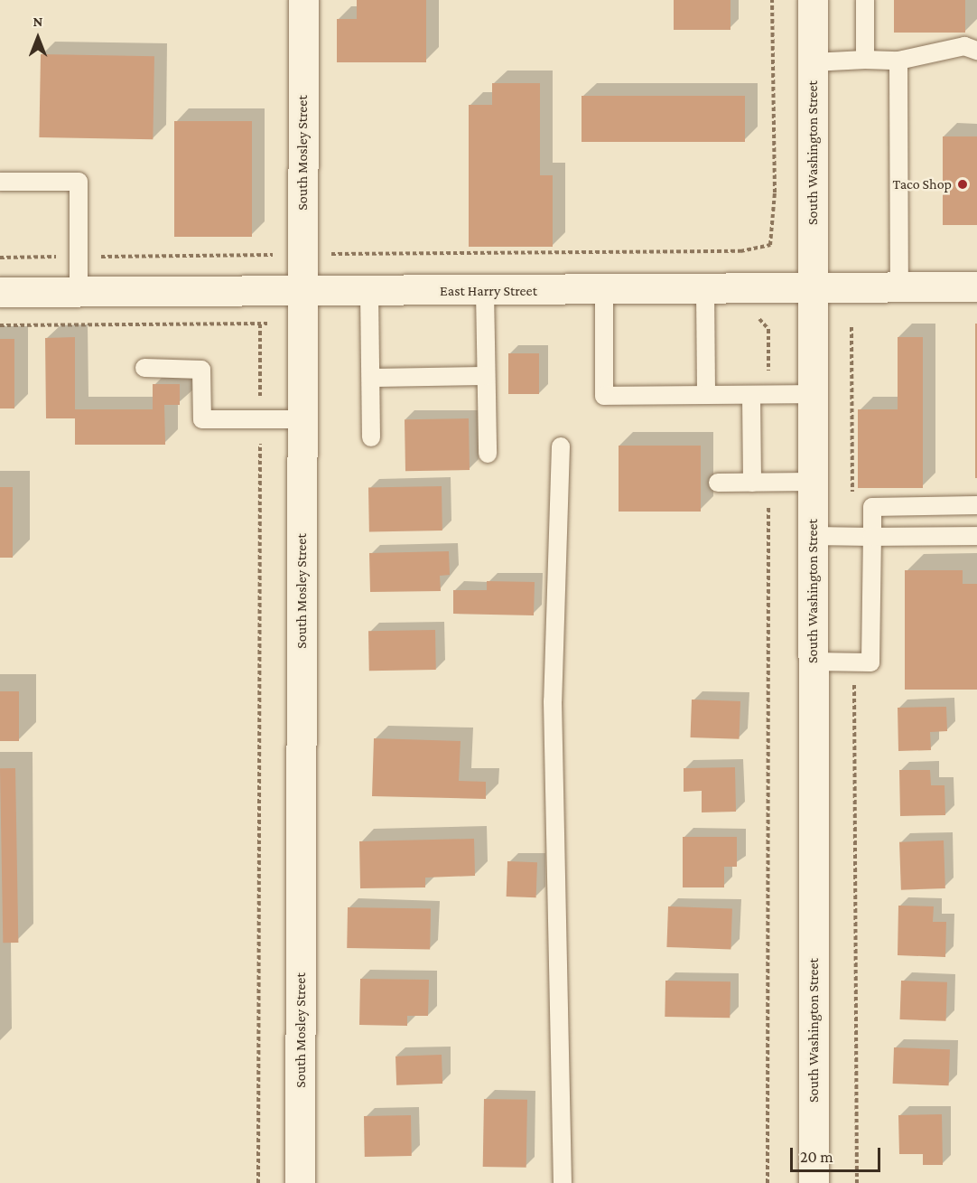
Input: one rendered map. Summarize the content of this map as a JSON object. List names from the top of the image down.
{
  "streets": {
    "street": ["South Mosley Street", "South Washington Street", "East Harry Street"]
  },
  "crossings": [
    ["South Mosley Street", "East Harry Street"],
    ["South Washington Street", "East Harry Street"]
  ],
  "places": ["Taco Shop"],
  "scale_bar": "20 m",
  "north": "top"
}
